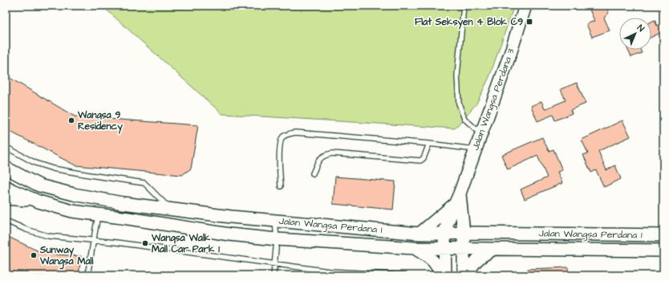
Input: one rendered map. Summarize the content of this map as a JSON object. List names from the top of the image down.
{
  "streets": {
    "street": ["Jalan Wangsa Perdana 3", "Jalan Wangsa Perdana 1"]
  },
  "crossings": [
    ["Jalan Wangsa Perdana 3", "Jalan Wangsa Perdana 1"]
  ],
  "places": {
    "transit": ["Flat Seksyen 4 Blok C9"],
    "other": ["Wangsa 9 Residency", "Wangsa Walk Mall Car Park 1", "Sunway Wangsa Mall"]
  },
  "north": "top right"
}
